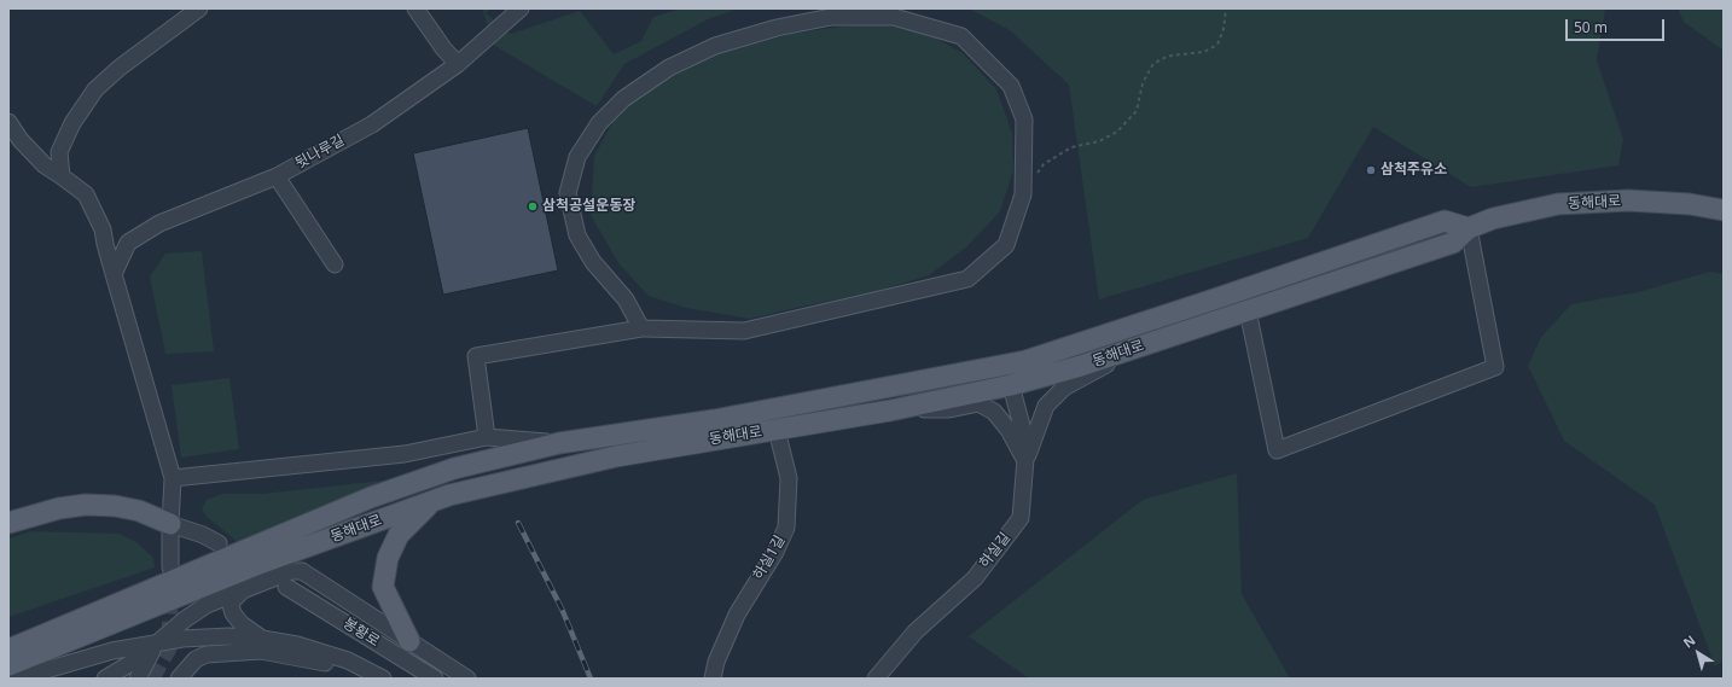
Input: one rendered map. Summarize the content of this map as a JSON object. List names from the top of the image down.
{
  "streets": {
    "main road": ["동해대로"],
    "street": [
      "뒷나루길",
      "하실길",
      "하실1길",
      "봉황로"
    ]
  },
  "crossings": [
    ["동해대로", "하실길"],
    ["동해대로", "하실1길"]
  ],
  "places": ["삼척주유소", "삼척공설운동장"],
  "scale_bar": "50 m",
  "north": "top left"
}
